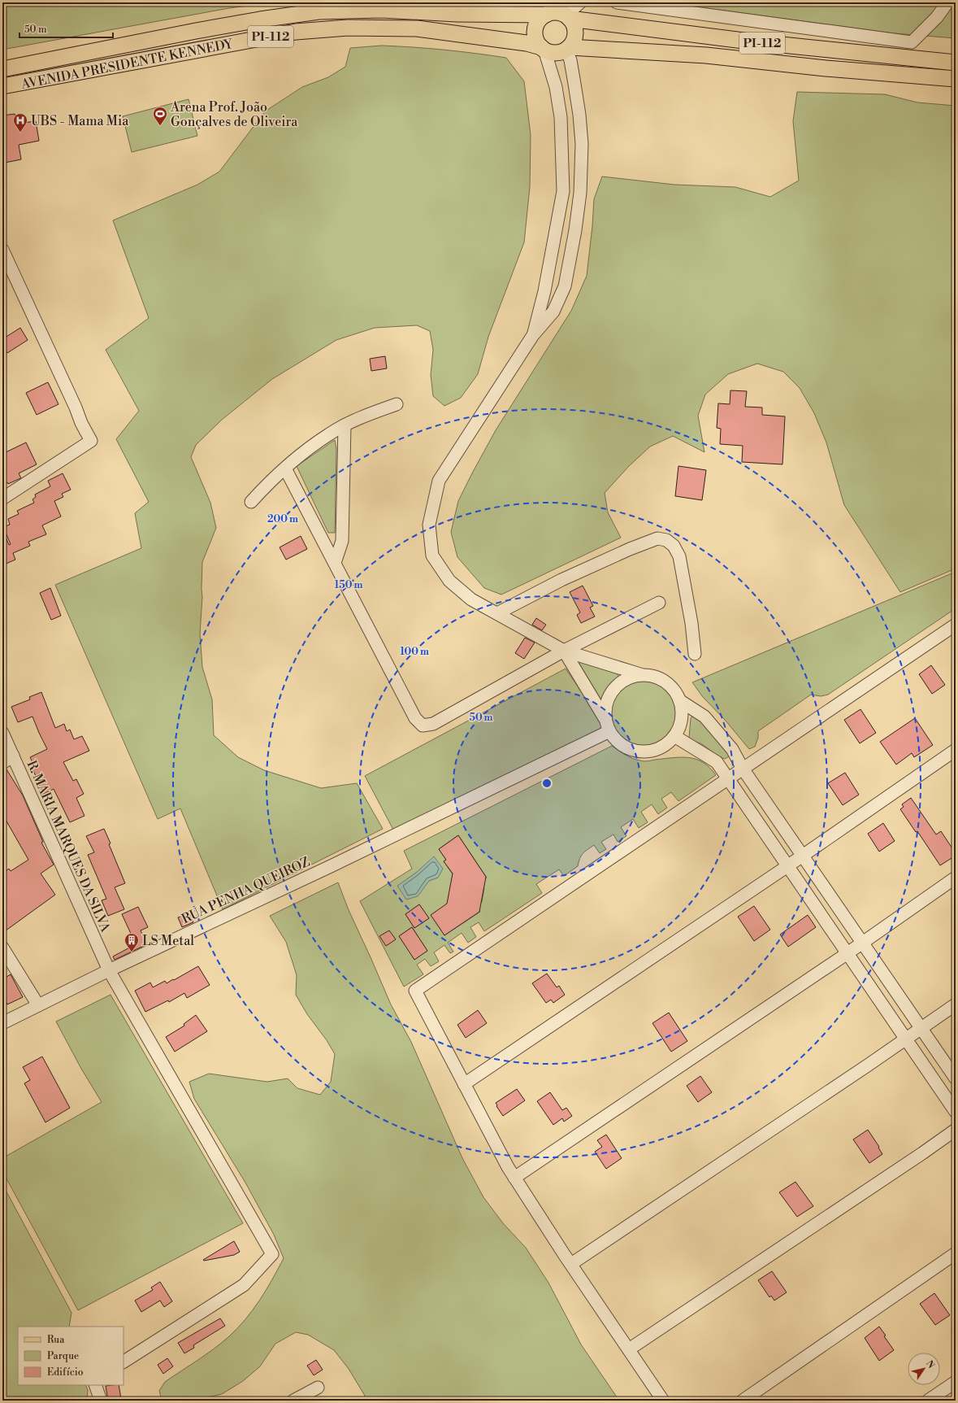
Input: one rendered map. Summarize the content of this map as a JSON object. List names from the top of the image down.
{
  "streets": {
    "main road": ["PI-112", "AVENIDA PRESIDENTE KENNEDY"],
    "street": ["R. MARIA MARQUES DA SILVA", "RUA PENHA QUEIROZ"]
  },
  "crossings": [
    ["PI-112", "AVENIDA PRESIDENTE KENNEDY"],
    ["R. MARIA MARQUES DA SILVA", "RUA PENHA QUEIROZ"]
  ],
  "places": {
    "sports": ["Arena Prof. João Gonçalves de Oliveira"],
    "hospital": ["UBS - Mama Mia"],
    "building": ["LS Metal"]
  },
  "legend": ["Rua", "Parque", "Edifício"],
  "scale_bar": "50 m",
  "north": "top right",
  "rings": [
    "200 m",
    "150 m",
    "100 m",
    "50 m"
  ]
}
